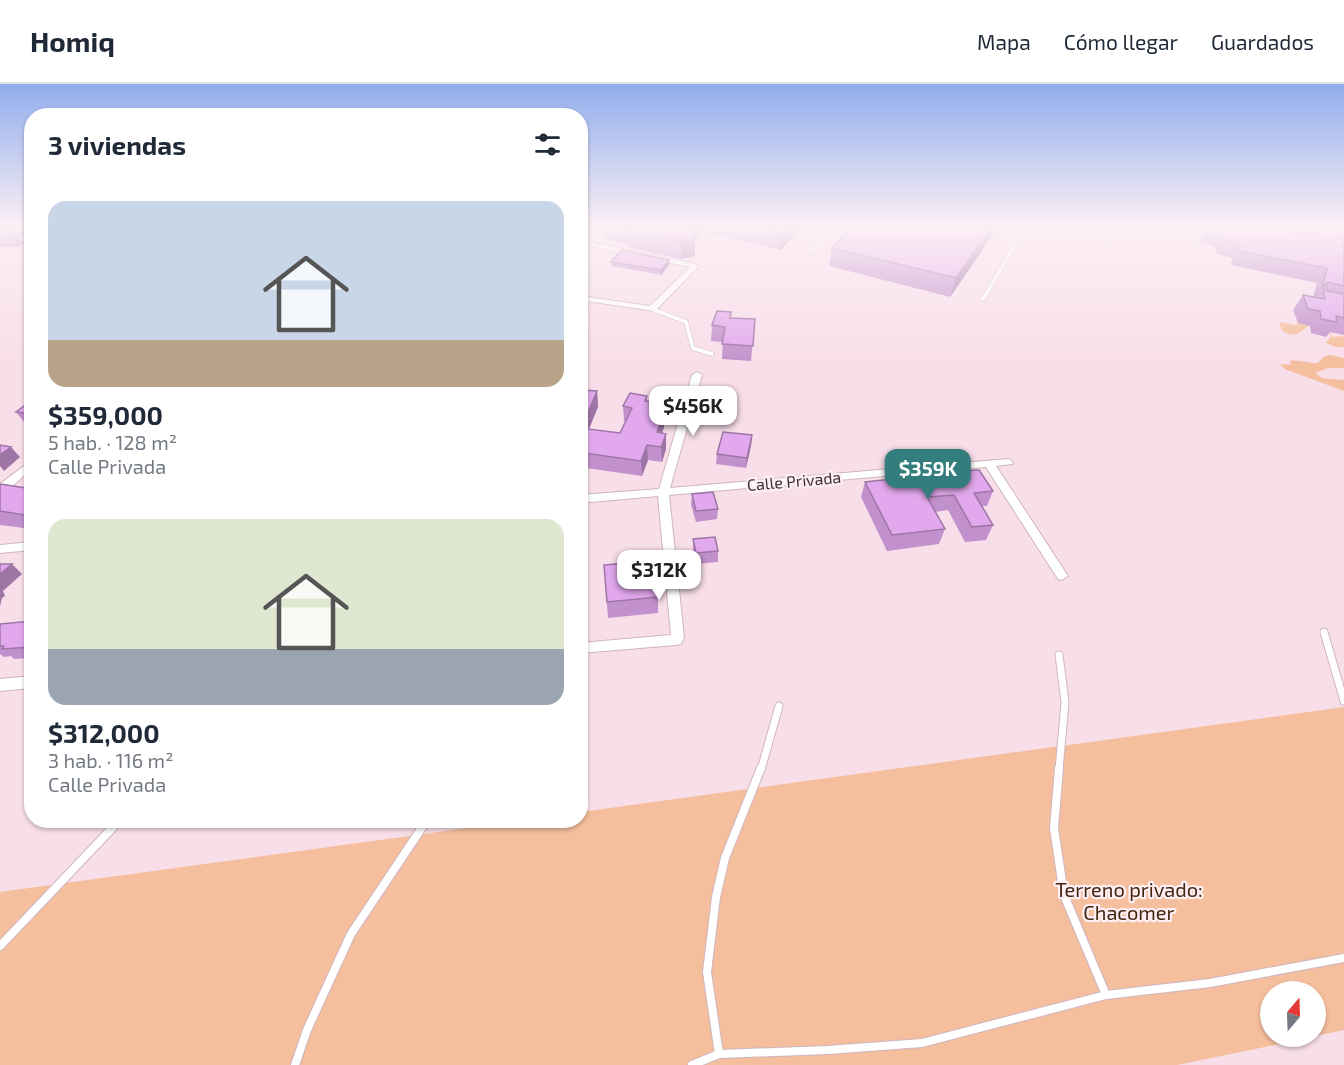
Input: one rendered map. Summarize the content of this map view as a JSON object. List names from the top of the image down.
{
  "streets": {
    "street": ["Calle Privada"]
  },
  "parks": ["Terreno privado: Chacomer"],
  "north": "top",
  "page": {
    "header": "Homiq",
    "nav": ["Mapa", "Cómo llegar", "Guardados"],
    "heading": "3 viviendas",
    "list": [
      {
        "name": "$359,000",
        "note": "5 hab. · 128 m² · Calle Privada"
      },
      {
        "name": "$312,000",
        "note": "3 hab. · 116 m² · Calle Privada"
      }
    ],
    "price": ["$456K", "$359K", "$312K"]
  }
}
